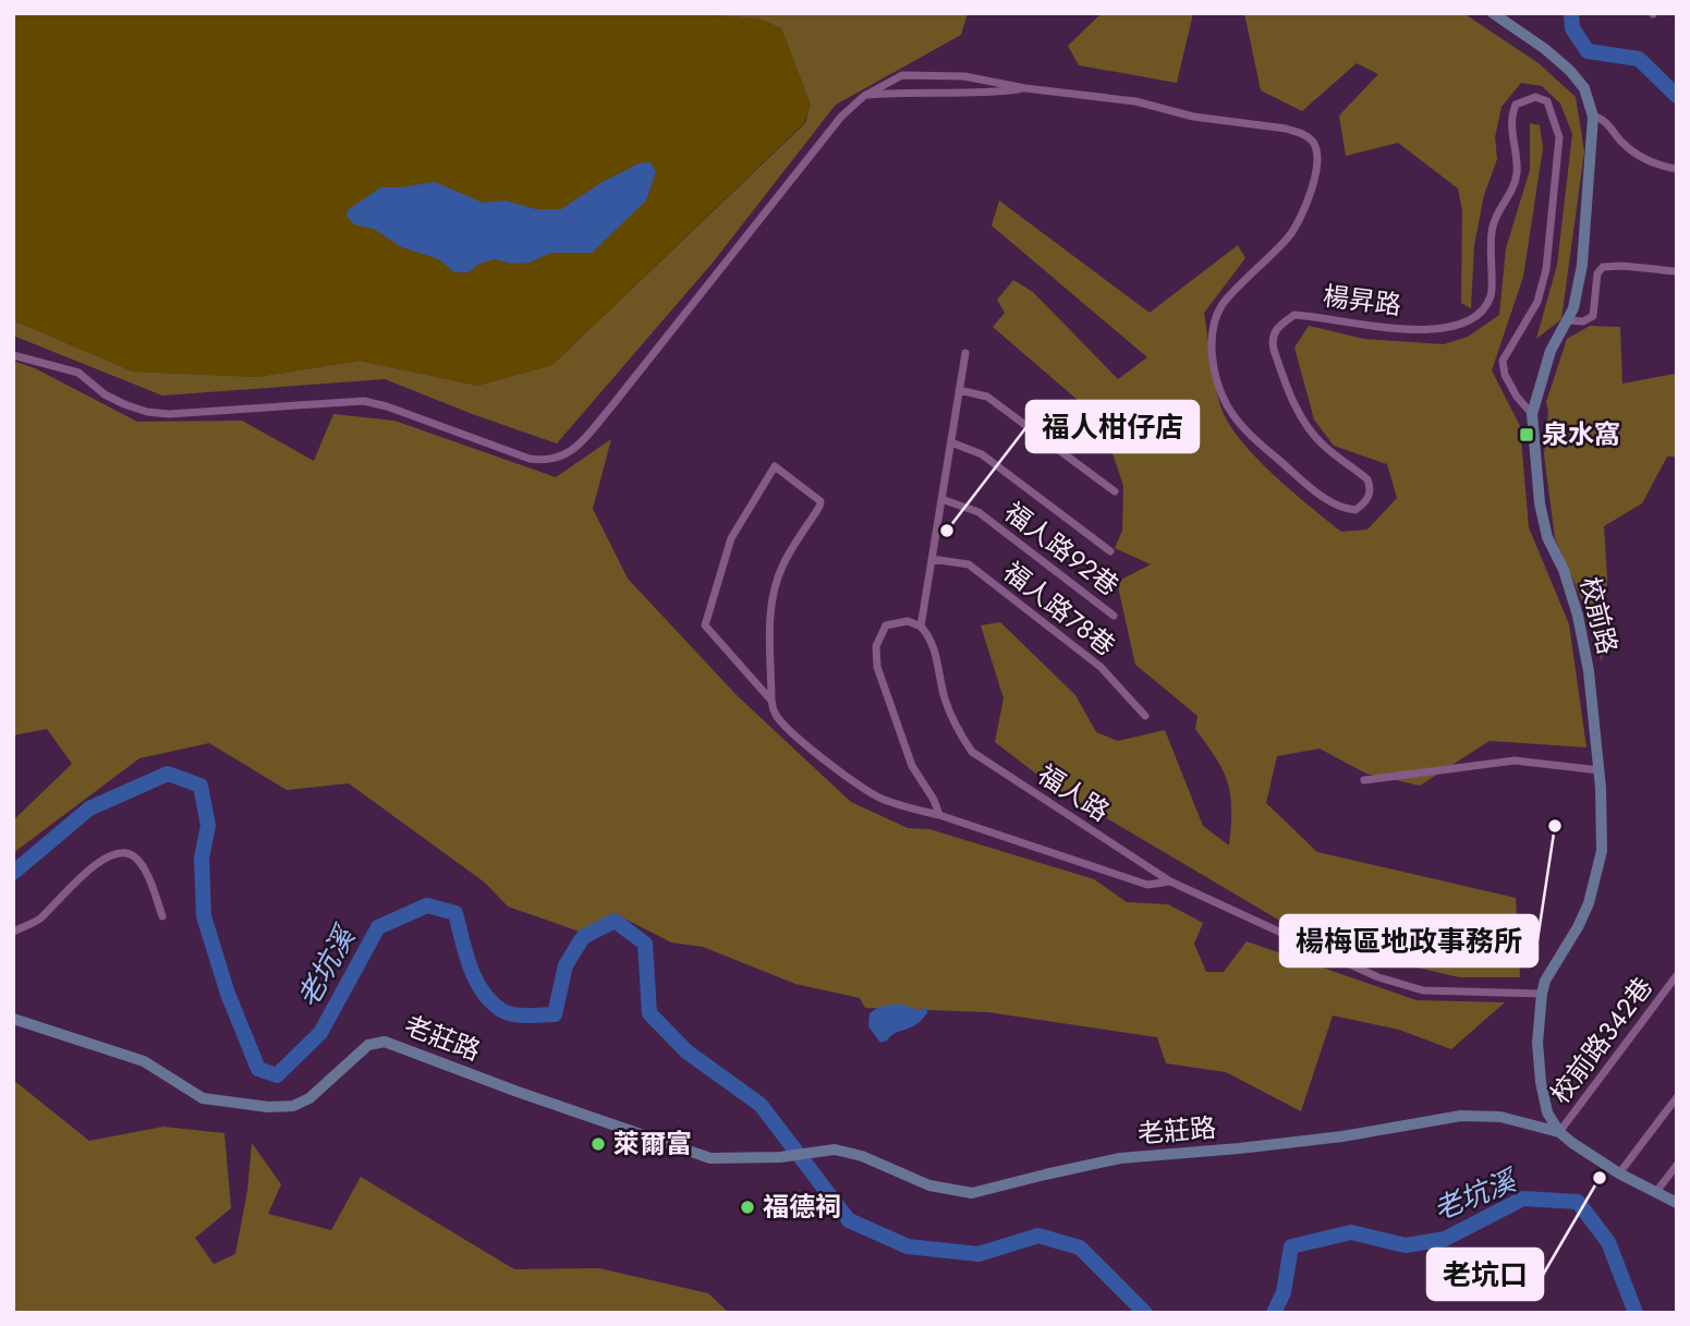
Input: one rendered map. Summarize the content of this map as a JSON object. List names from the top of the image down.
{
  "streets": {
    "street": [
      "楊昇路",
      "福人路92巷",
      "福人路78巷",
      "校前路",
      "福人路",
      "老莊路",
      "校前路342巷"
    ]
  },
  "crossings": [
    ["楊昇路", "校前路"],
    ["校前路", "福人路"],
    ["校前路", "老莊路"],
    ["校前路", "校前路342巷"],
    ["老莊路", "校前路342巷"]
  ],
  "water": ["老坑溪"],
  "places": {
    "transit": ["泉水窩"],
    "other": [
      "福人柑仔店",
      "楊梅區地政事務所",
      "萊爾富",
      "老坑口",
      "福德祠"
    ]
  }
}
